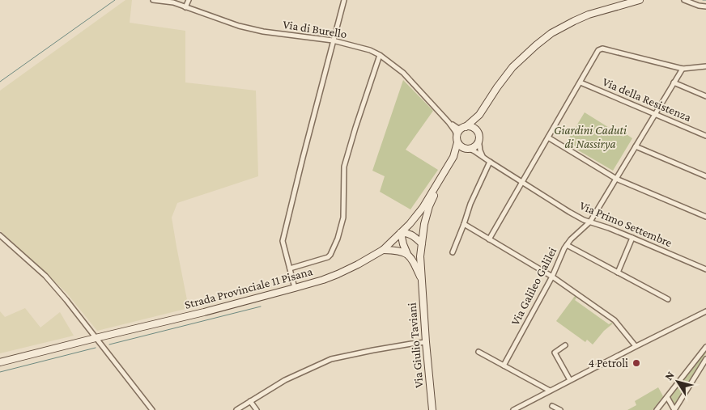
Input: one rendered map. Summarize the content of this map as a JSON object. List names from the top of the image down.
{
  "streets": {
    "main road": ["Strada Provinciale 11 Pisana", "Via Giulio Taviani"],
    "street": [
      "Via di Burello",
      "Via della Resistenza",
      "Via Primo Settembre",
      "Via Galileo Galilei"
    ]
  },
  "crossings": [
    ["Via di Burello", "Strada Provinciale 11 Pisana"],
    ["Via della Resistenza", "Via Galileo Galilei"],
    ["Via Primo Settembre", "Via Galileo Galilei"],
    ["Strada Provinciale 11 Pisana", "Via Giulio Taviani"]
  ],
  "parks": ["Giardini Caduti di Nassirya"],
  "places": ["4 Petroli"],
  "north": "top left"
}
